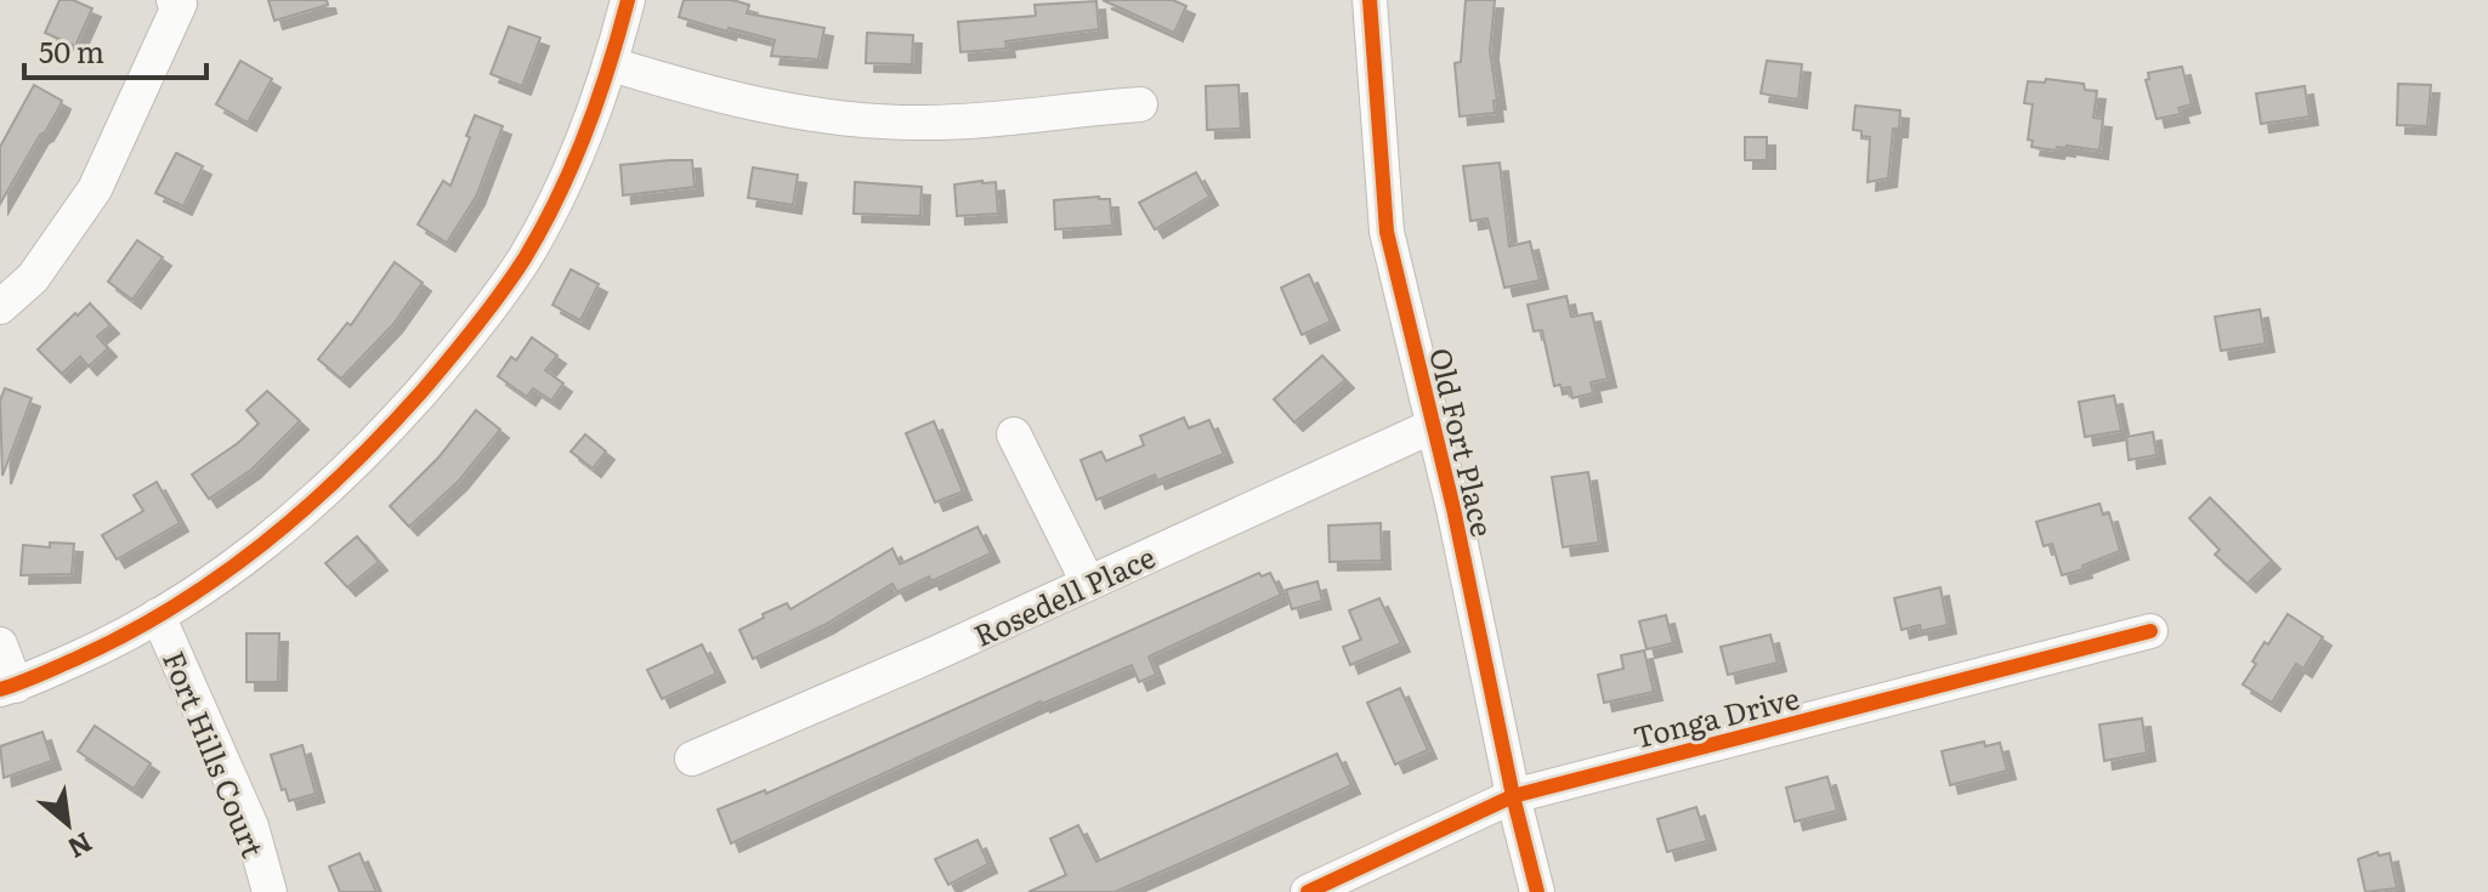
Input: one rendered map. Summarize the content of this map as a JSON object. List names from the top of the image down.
{
  "streets": {
    "street": [
      "Old Fort Place",
      "Rosedell Place",
      "Tonga Drive",
      "Fort Hills Court"
    ]
  },
  "crossings": [
    ["Old Fort Place", "Rosedell Place"],
    ["Old Fort Place", "Tonga Drive"]
  ],
  "scale_bar": "50 m",
  "north": "bottom right"
}
